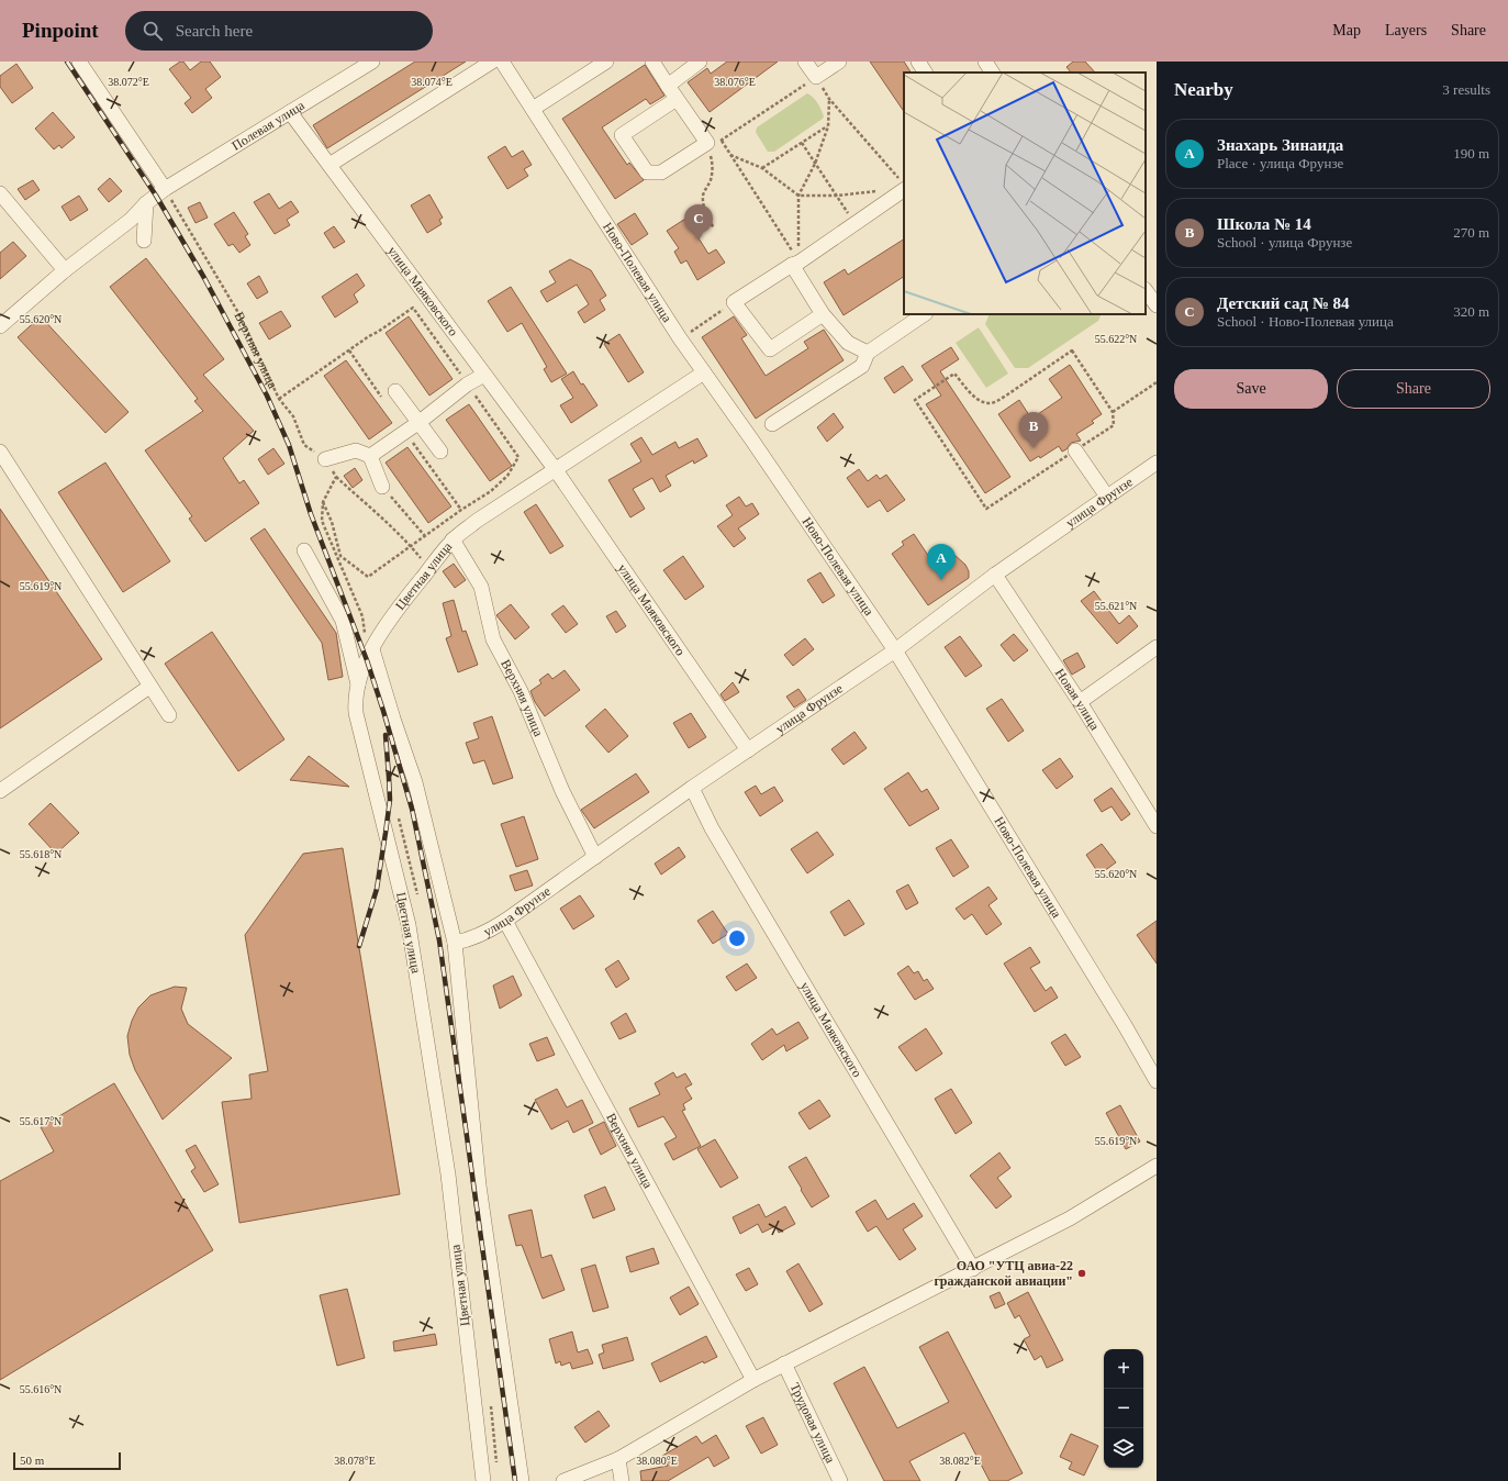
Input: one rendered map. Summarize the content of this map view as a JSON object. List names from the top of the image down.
{
  "streets": {
    "street": [
      "Полевая улица",
      "Ново-Полевая улица",
      "улица Маяковского",
      "Верхняя улица",
      "улица Фрунзе",
      "Цветная улица",
      "Новая улица",
      "Трудовая улица"
    ]
  },
  "crossings": [
    ["Полевая улица", "улица Маяковского"],
    ["Полевая улица", "Верхняя улица"],
    ["Ново-Полевая улица", "улица Фрунзе"],
    ["улица Маяковского", "улица Фрунзе"],
    ["улица Маяковского", "Цветная улица"],
    ["Верхняя улица", "улица Фрунзе"],
    ["Верхняя улица", "Цветная улица"],
    ["улица Фрунзе", "Новая улица"]
  ],
  "places": ["ОАО \"УТЦ авиа-22 гражданской авиации\""],
  "scale_bar": "50 m",
  "page": {
    "header": "Pinpoint",
    "search": "Search here",
    "nav": ["Map", "Layers", "Share"],
    "heading": ["Nearby", "3 results"],
    "list": [
      {
        "mark": "A",
        "name": "Знахарь Зинаида",
        "note": "Place · улица Фрунзе",
        "value": "190 m"
      },
      {
        "mark": "B",
        "name": "Школа № 14",
        "note": "School · улица Фрунзе",
        "value": "270 m"
      },
      {
        "mark": "C",
        "name": "Детский сад № 84",
        "note": "School · Ново-Полевая улица",
        "value": "320 m"
      }
    ],
    "pins": ["C", "B", "A"],
    "buttons": ["Save", "Share"],
    "map_buttons": ["+", "−"],
    "scale": "50 m"
  },
  "coordinates": [
    "38.072°E",
    "38.074°E",
    "38.076°E",
    "55.620°N",
    "55.622°N",
    "55.619°N",
    "55.621°N",
    "55.618°N",
    "55.617°N",
    "55.616°N",
    "38.078°E",
    "38.080°E",
    "38.082°E"
  ]
}
